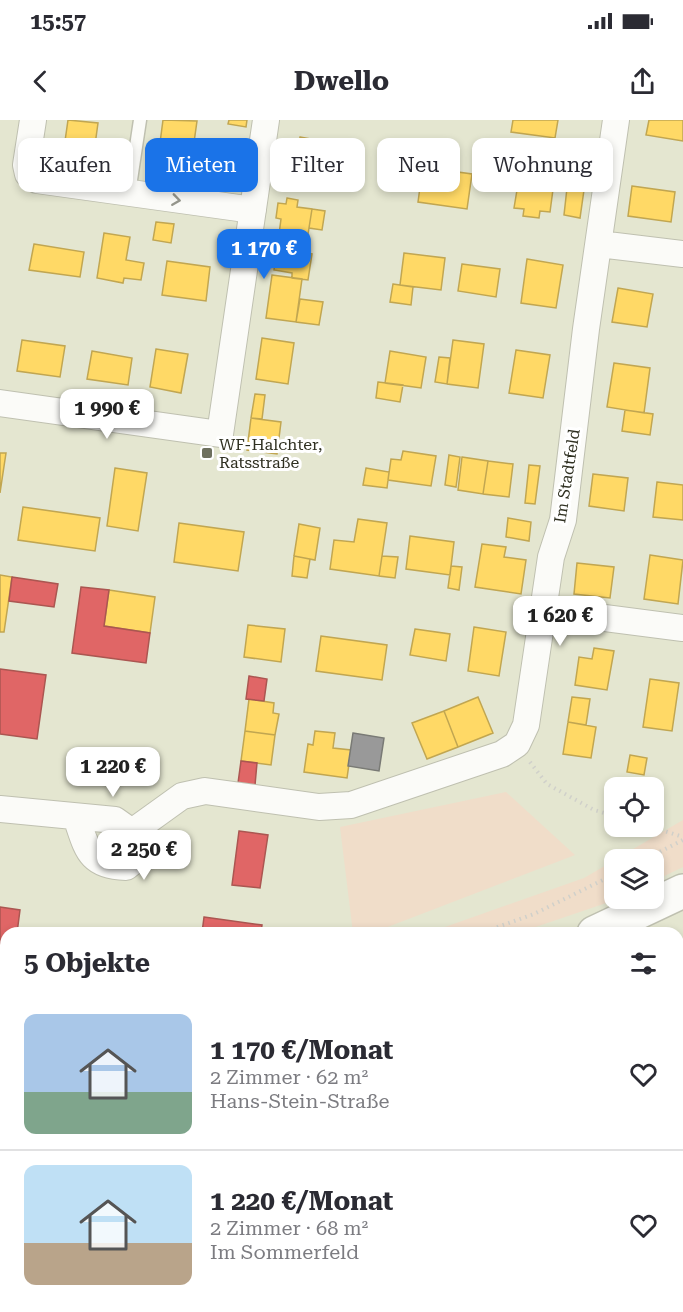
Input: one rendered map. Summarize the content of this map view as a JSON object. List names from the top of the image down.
{
  "streets": {
    "street": ["Im Stadtfeld"]
  },
  "places": {
    "transit": ["WF-Halchter, Ratsstraße"]
  },
  "page": {
    "status": "15:57",
    "header": "Dwello",
    "chip": [
      "Kaufen",
      "Mieten",
      "Filter",
      "Neu",
      "Wohnung"
    ],
    "price": [
      "1 170 €",
      "1 990 €",
      "1 620 €",
      "1 220 €",
      "2 250 €"
    ],
    "heading": "5 Objekte",
    "list": [
      {
        "name": "1 170 €/Monat",
        "note": "2 Zimmer · 62 m² · Hans-Stein-Straße"
      },
      {
        "name": "1 220 €/Monat",
        "note": "2 Zimmer · 68 m² · Im Sommerfeld"
      }
    ]
  }
}
